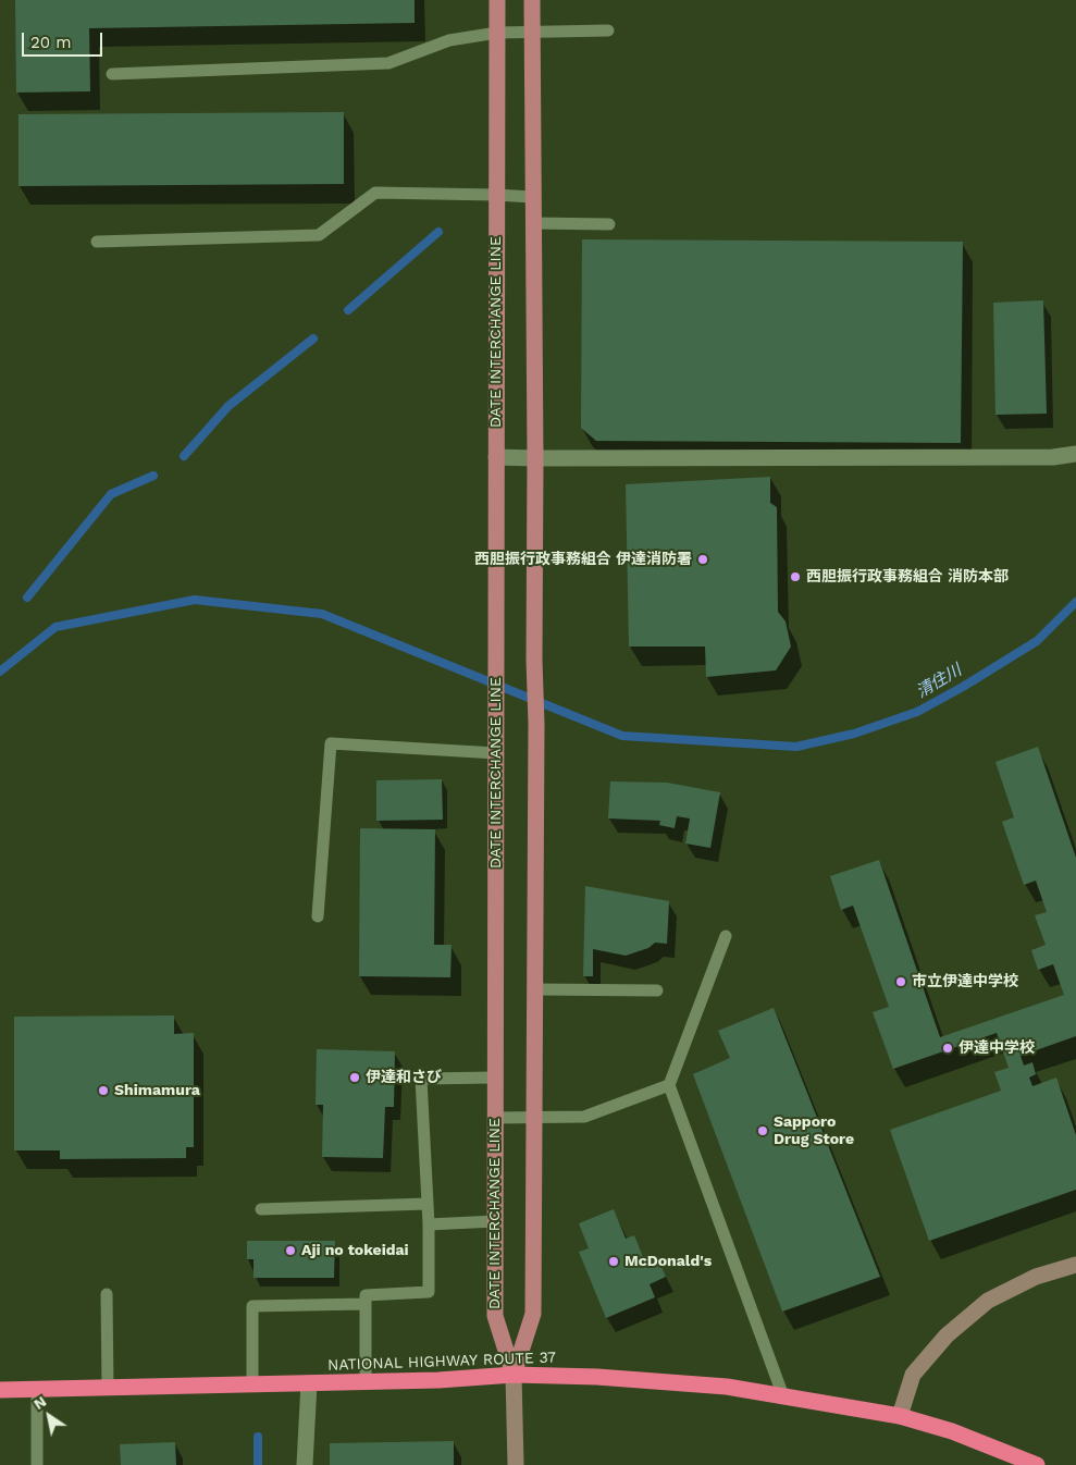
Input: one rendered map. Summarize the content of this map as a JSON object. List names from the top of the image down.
{
  "streets": {
    "highway": ["NATIONAL HIGHWAY ROUTE 37"],
    "main road": ["DATE INTERCHANGE LINE"]
  },
  "crossings": [
    ["DATE INTERCHANGE LINE", "NATIONAL HIGHWAY ROUTE 37"]
  ],
  "water": ["清住川"],
  "places": [
    "西胆振行政事務組合 伊達消防署",
    "西胆振行政事務組合 消防本部",
    "市立伊達中学校",
    "伊達中学校",
    "伊達和さび",
    "Shimamura",
    "Sapporo Drug Store",
    "Aji no tokeidai",
    "McDonald's"
  ],
  "scale_bar": "20 m",
  "north": "top left"
}
